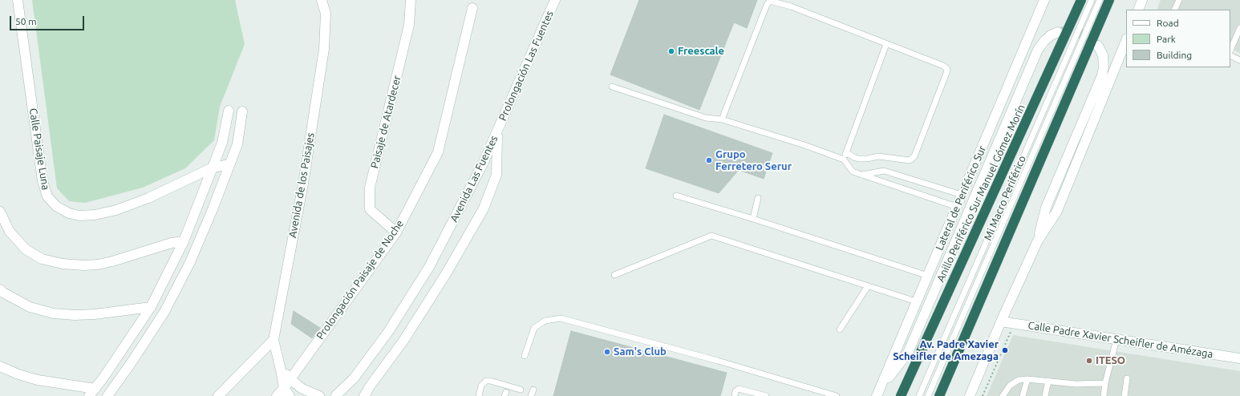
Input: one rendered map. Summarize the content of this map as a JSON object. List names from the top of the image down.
{
  "streets": {
    "highway": ["Anillo Periférico Sur Manuel Gómez Morín"],
    "street": [
      "Prolongación Las Fuentes",
      "Paisaje de Atardecer",
      "Calle Paisaje Luna",
      "Avenida Las Fuentes",
      "Avenida de los Paisajes",
      "Lateral de Periférico Sur",
      "Prolongación Paisaje de Noche",
      "Calle Padre Xavier Scheifler de Amézaga"
    ],
    "lane": ["Mi Macro Periférico"]
  },
  "crossings": [
    ["Prolongación Las Fuentes", "Avenida Las Fuentes"],
    ["Paisaje de Atardecer", "Prolongación Paisaje de Noche"],
    ["Avenida de los Paisajes", "Prolongación Paisaje de Noche"]
  ],
  "places": [
    "Freescale",
    "Grupo Ferretero Serur",
    "Av. Padre Xavier Scheifler de Amezaga",
    "Sam's Club",
    "ITESO"
  ],
  "legend": ["Road", "Park", "Building"],
  "scale_bar": "50 m"
}
